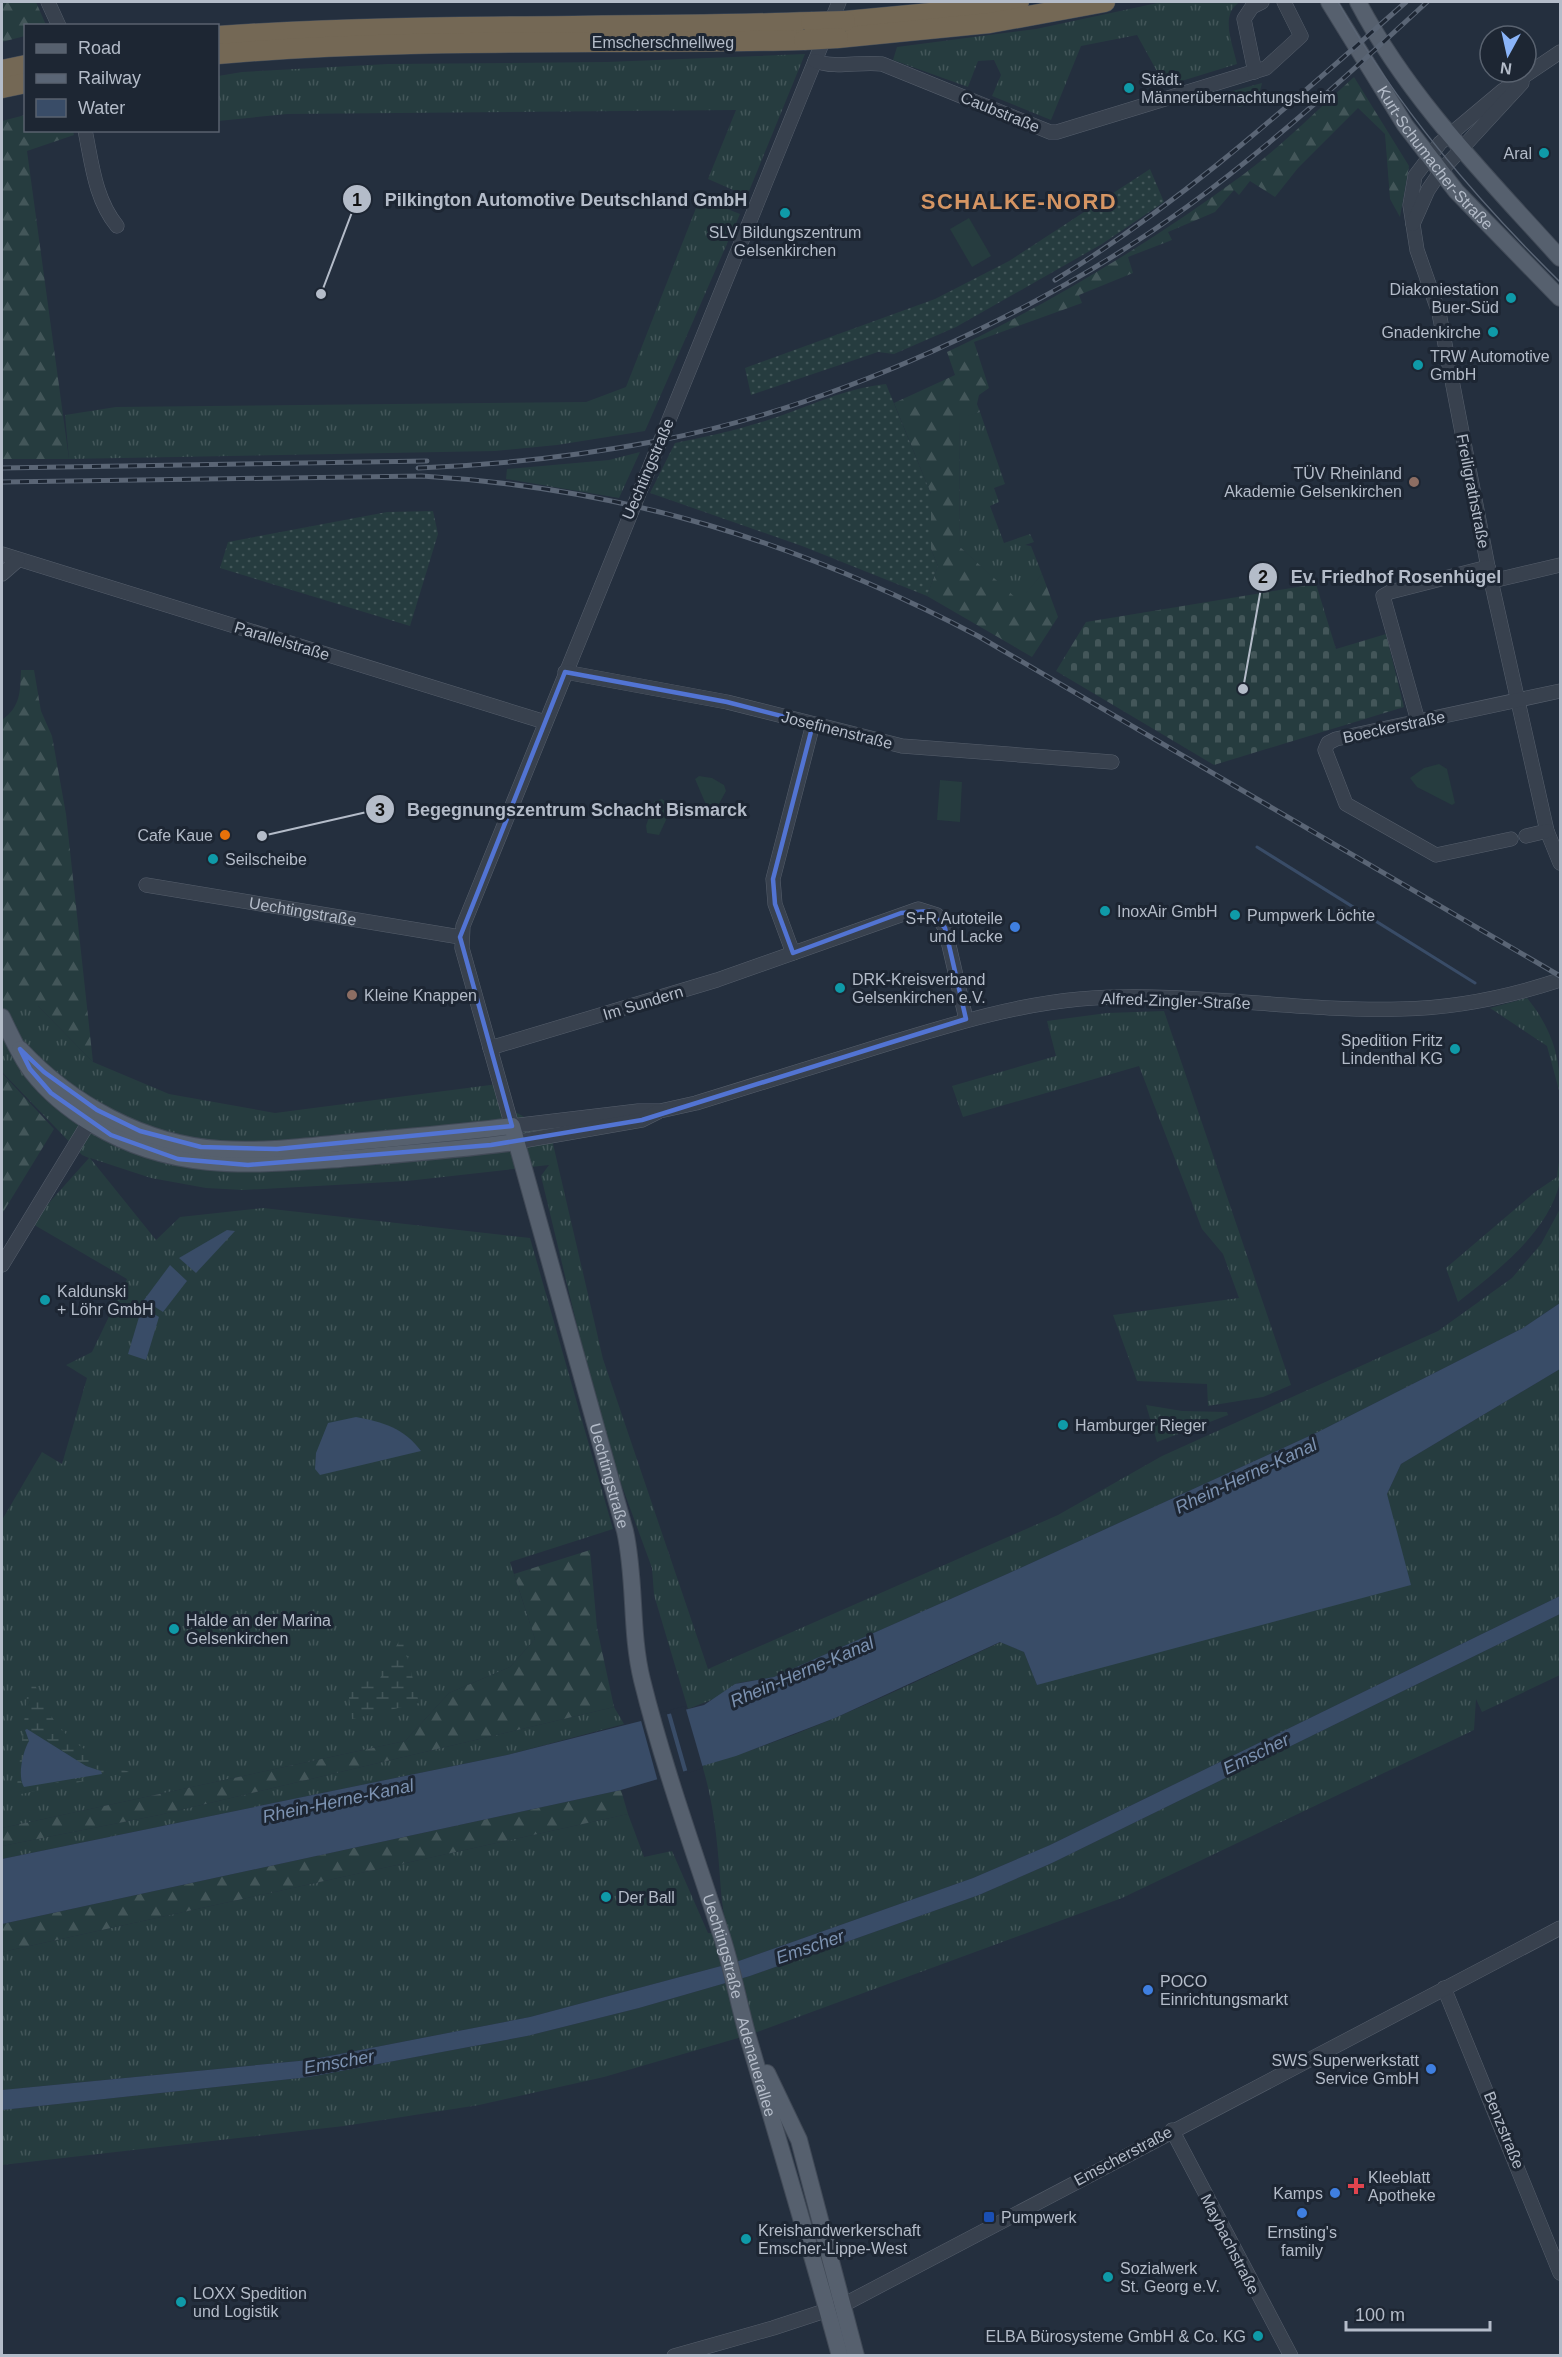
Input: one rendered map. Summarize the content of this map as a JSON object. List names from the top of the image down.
{
  "streets": {
    "highway": ["Emscherschnellweg"],
    "main road": ["Kurt-Schumacher-Straße", "Uechtingstraße", "Adenauerallee"],
    "street": [
      "Caubstraße",
      "Freiligrathstraße",
      "Parallelstraße",
      "Boeckerstraße",
      "Josefinenstraße",
      "Alfred-Zingler-Straße",
      "Im Sundern",
      "Benzstraße",
      "Emscherstraße",
      "Maybachstraße"
    ]
  },
  "crossings": [
    ["Caubstraße", "Uechtingstraße"],
    ["Kurt-Schumacher-Straße", "Freiligrathstraße"],
    ["Uechtingstraße", "Parallelstraße"],
    ["Uechtingstraße", "Josefinenstraße"],
    ["Uechtingstraße", "Alfred-Zingler-Straße"],
    ["Uechtingstraße", "Im Sundern"],
    ["Uechtingstraße", "Adenauerallee"],
    ["Freiligrathstraße", "Boeckerstraße"],
    ["Alfred-Zingler-Straße", "Im Sundern"],
    ["Adenauerallee", "Emscherstraße"],
    ["Benzstraße", "Emscherstraße"],
    ["Emscherstraße", "Maybachstraße"]
  ],
  "districts": ["SCHALKE-NORD"],
  "water": ["Rhein-Herne-Kanal", "Emscher"],
  "places": {
    "other": [
      "Städt. Männerübernachtungsheim",
      "Aral",
      "SLV Bildungszentrum Gelsenkirchen",
      "Pilkington Automotive Deutschland GmbH",
      "Diakoniestation Buer-Süd",
      "Gnadenkirche",
      "TRW Automotive GmbH",
      "TÜV Rheinland Akademie Gelsenkirchen",
      "Ev. Friedhof Rosenhügel",
      "Cafe Kaue",
      "Begegnungszentrum Schacht Bismarck",
      "Seilscheibe",
      "InoxAir GmbH",
      "Pumpwerk Löchte",
      "S+R Autoteile und Lacke",
      "DRK-Kreisverband Gelsenkirchen e.V.",
      "Kleine Knappen",
      "Spedition Fritz Lindenthal KG",
      "Kaldunski + Löhr GmbH",
      "Hamburger Rieger",
      "Halde an der Marina Gelsenkirchen",
      "Der Ball",
      "POCO Einrichtungsmarkt",
      "SWS Superwerkstatt Service GmbH",
      "Kamps",
      "Ernsting's family",
      "Kreishandwerkerschaft Emscher-Lippe-West",
      "Sozialwerk St. Georg e.V.",
      "LOXX Spedition und Logistik",
      "ELBA Bürosysteme GmbH & Co. KG"
    ],
    "health": ["Kleeblatt Apotheke"],
    "transit": ["Pumpwerk"]
  },
  "legend": ["Road", "Railway", "Water"],
  "scale_bar": "100 m",
  "north": "bottom"
}
